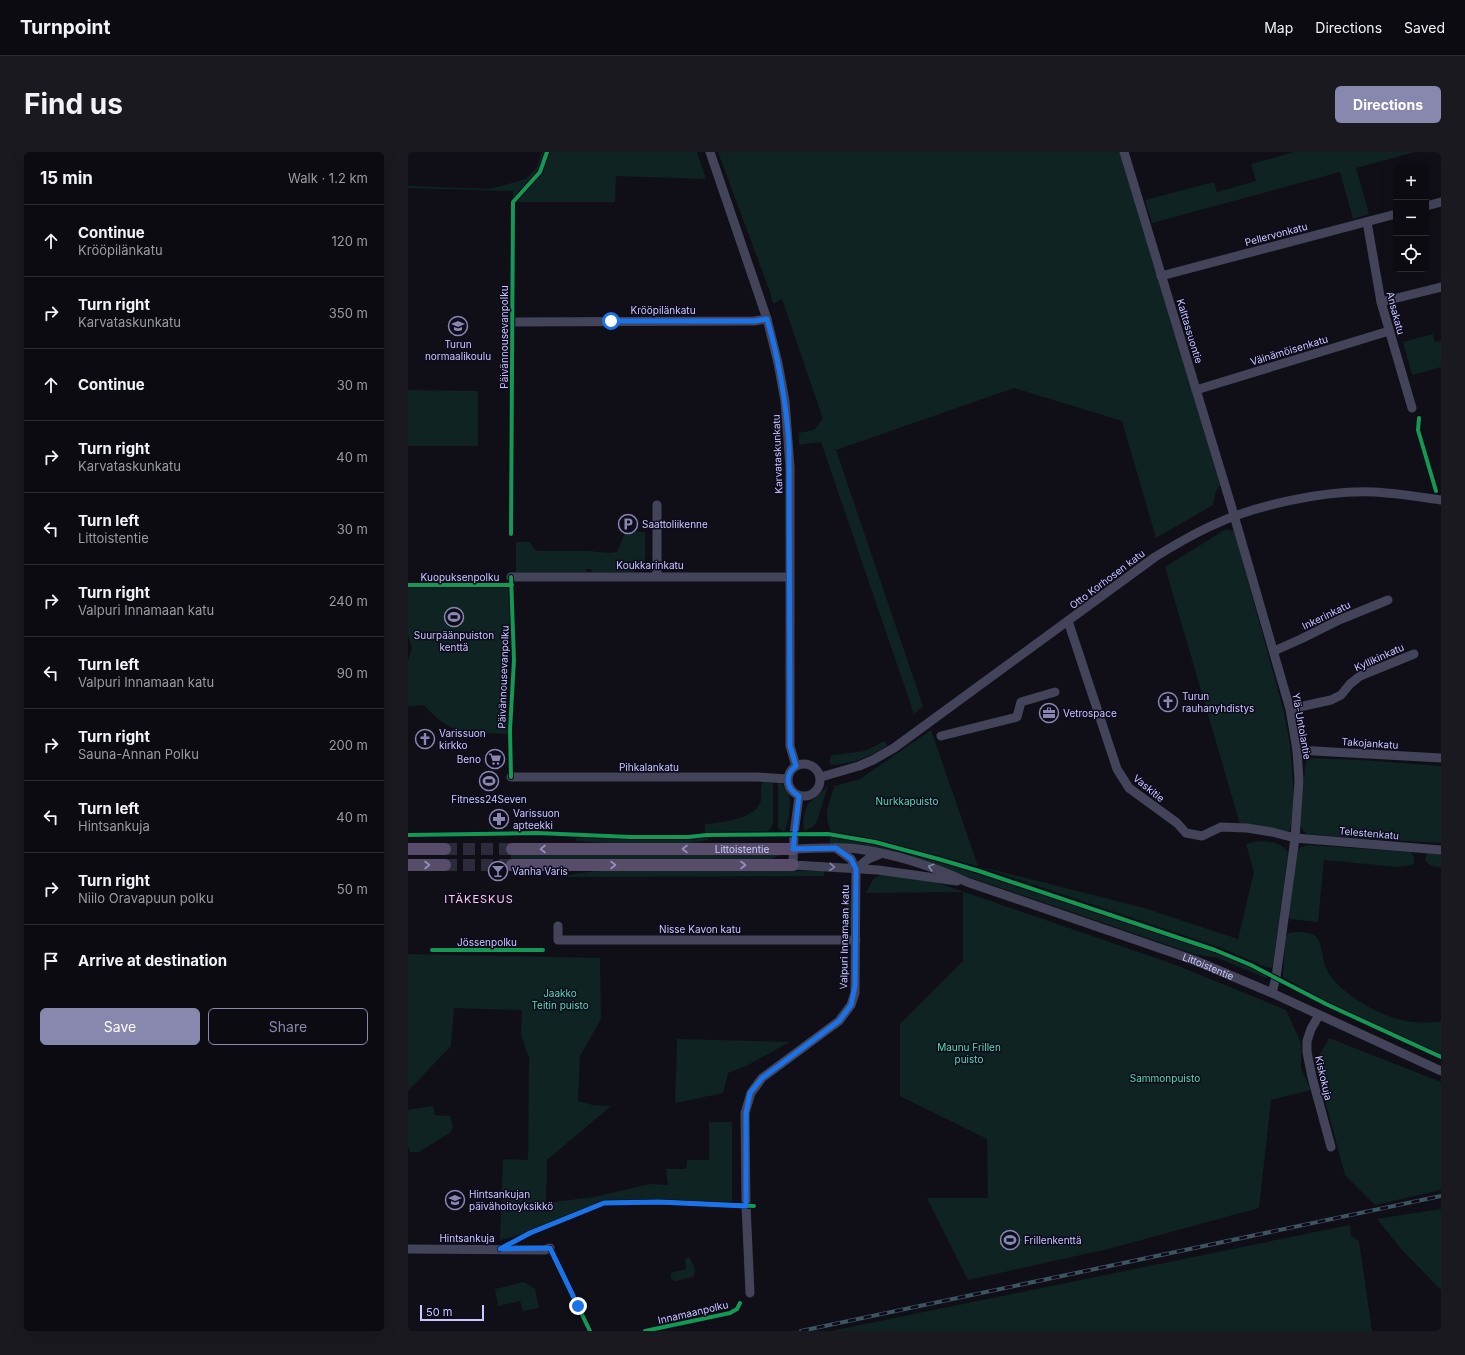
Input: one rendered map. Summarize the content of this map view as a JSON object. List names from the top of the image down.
{
  "streets": {
    "main road": ["Littoistentie"],
    "street": [
      "Pellervonkatu",
      "Krööpilänkatu",
      "Ansakatu",
      "Kalttassuontie",
      "Väinämöisenkatu",
      "Karvataskunkatu",
      "Koukkarinkatu",
      "Otto Korhosen katu",
      "Inkerinkatu",
      "Kyllikinkatu",
      "Ylä-Untolantie",
      "Takojankatu",
      "Pihkalankatu",
      "Vaskitie",
      "Telestenkatu",
      "Nisse Kavon katu",
      "Valpuri Innamaan katu",
      "Kiskokuja",
      "Hintsankuja"
    ],
    "cycle path": [
      "Päivännousevanpolku",
      "Kuopuksenpolku",
      "Jössenpolku",
      "Innamaanpolku"
    ]
  },
  "crossings": [
    ["Pellervonkatu", "Ansakatu"],
    ["Pellervonkatu", "Kalttassuontie"],
    ["Krööpilänkatu", "Karvataskunkatu"],
    ["Ansakatu", "Väinämöisenkatu"],
    ["Kalttassuontie", "Väinämöisenkatu"],
    ["Kalttassuontie", "Otto Korhosen katu"],
    ["Kalttassuontie", "Ylä-Untolantie"],
    ["Karvataskunkatu", "Koukkarinkatu"],
    ["Karvataskunkatu", "Otto Korhosen katu"],
    ["Karvataskunkatu", "Pihkalankatu"],
    ["Otto Korhosen katu", "Ylä-Untolantie"],
    ["Otto Korhosen katu", "Pihkalankatu"],
    ["Otto Korhosen katu", "Vaskitie"],
    ["Inkerinkatu", "Ylä-Untolantie"],
    ["Kyllikinkatu", "Ylä-Untolantie"],
    ["Ylä-Untolantie", "Takojankatu"],
    ["Ylä-Untolantie", "Vaskitie"],
    ["Ylä-Untolantie", "Telestenkatu"],
    ["Ylä-Untolantie", "Littoistentie"],
    ["Vaskitie", "Telestenkatu"],
    ["Littoistentie", "Valpuri Innamaan katu"],
    ["Littoistentie", "Kiskokuja"],
    ["Nisse Kavon katu", "Valpuri Innamaan katu"]
  ],
  "districts": ["ITÄKESKUS"],
  "parks": [
    "Nurkkapuisto",
    "Jaakko Teitin puisto",
    "Maunu Frillen puisto",
    "Sammonpuisto"
  ],
  "places": {
    "school or university": ["Turun normaalikoulu", "Hintsankujan päivähoitoyksikkö"],
    "parking": ["Saattoliikenne"],
    "sports": ["Suurpäänpuiston kenttä", "Fitness24Seven", "Frillenkenttä"],
    "church": ["Turun rauhanyhdistys", "Varissuon kirkko"],
    "office": ["Vetrospace"],
    "supermarket": ["Beno"],
    "pharmacy": ["Varissuon apteekki"],
    "bar": ["Vanha Varis"]
  },
  "scale_bar": "50 m",
  "page": {
    "header": "Turnpoint",
    "nav": ["Map", "Directions", "Saved"],
    "buttons": [
      "Directions",
      ["Save", "Share"]
    ],
    "title": "Find us",
    "heading": ["15 min", "Walk · 1.2 km"],
    "map_buttons": ["+", "−"],
    "list": [
      ["Continue", "Krööpilänkatu", "120 m"],
      ["Turn right", "Karvataskunkatu", "350 m"],
      ["Continue", "30 m"],
      ["Turn right", "Karvataskunkatu", "40 m"],
      ["Turn left", "Littoistentie", "30 m"],
      ["Turn right", "Valpuri Innamaan katu", "240 m"],
      ["Turn left", "Valpuri Innamaan katu", "90 m"],
      ["Turn right", "Sauna-Annan Polku", "200 m"],
      ["Turn left", "Hintsankuja", "40 m"],
      ["Turn right", "Niilo Oravapuun polku", "50 m"],
      "Arrive at destination"
    ],
    "scale": "50 m"
  }
}
